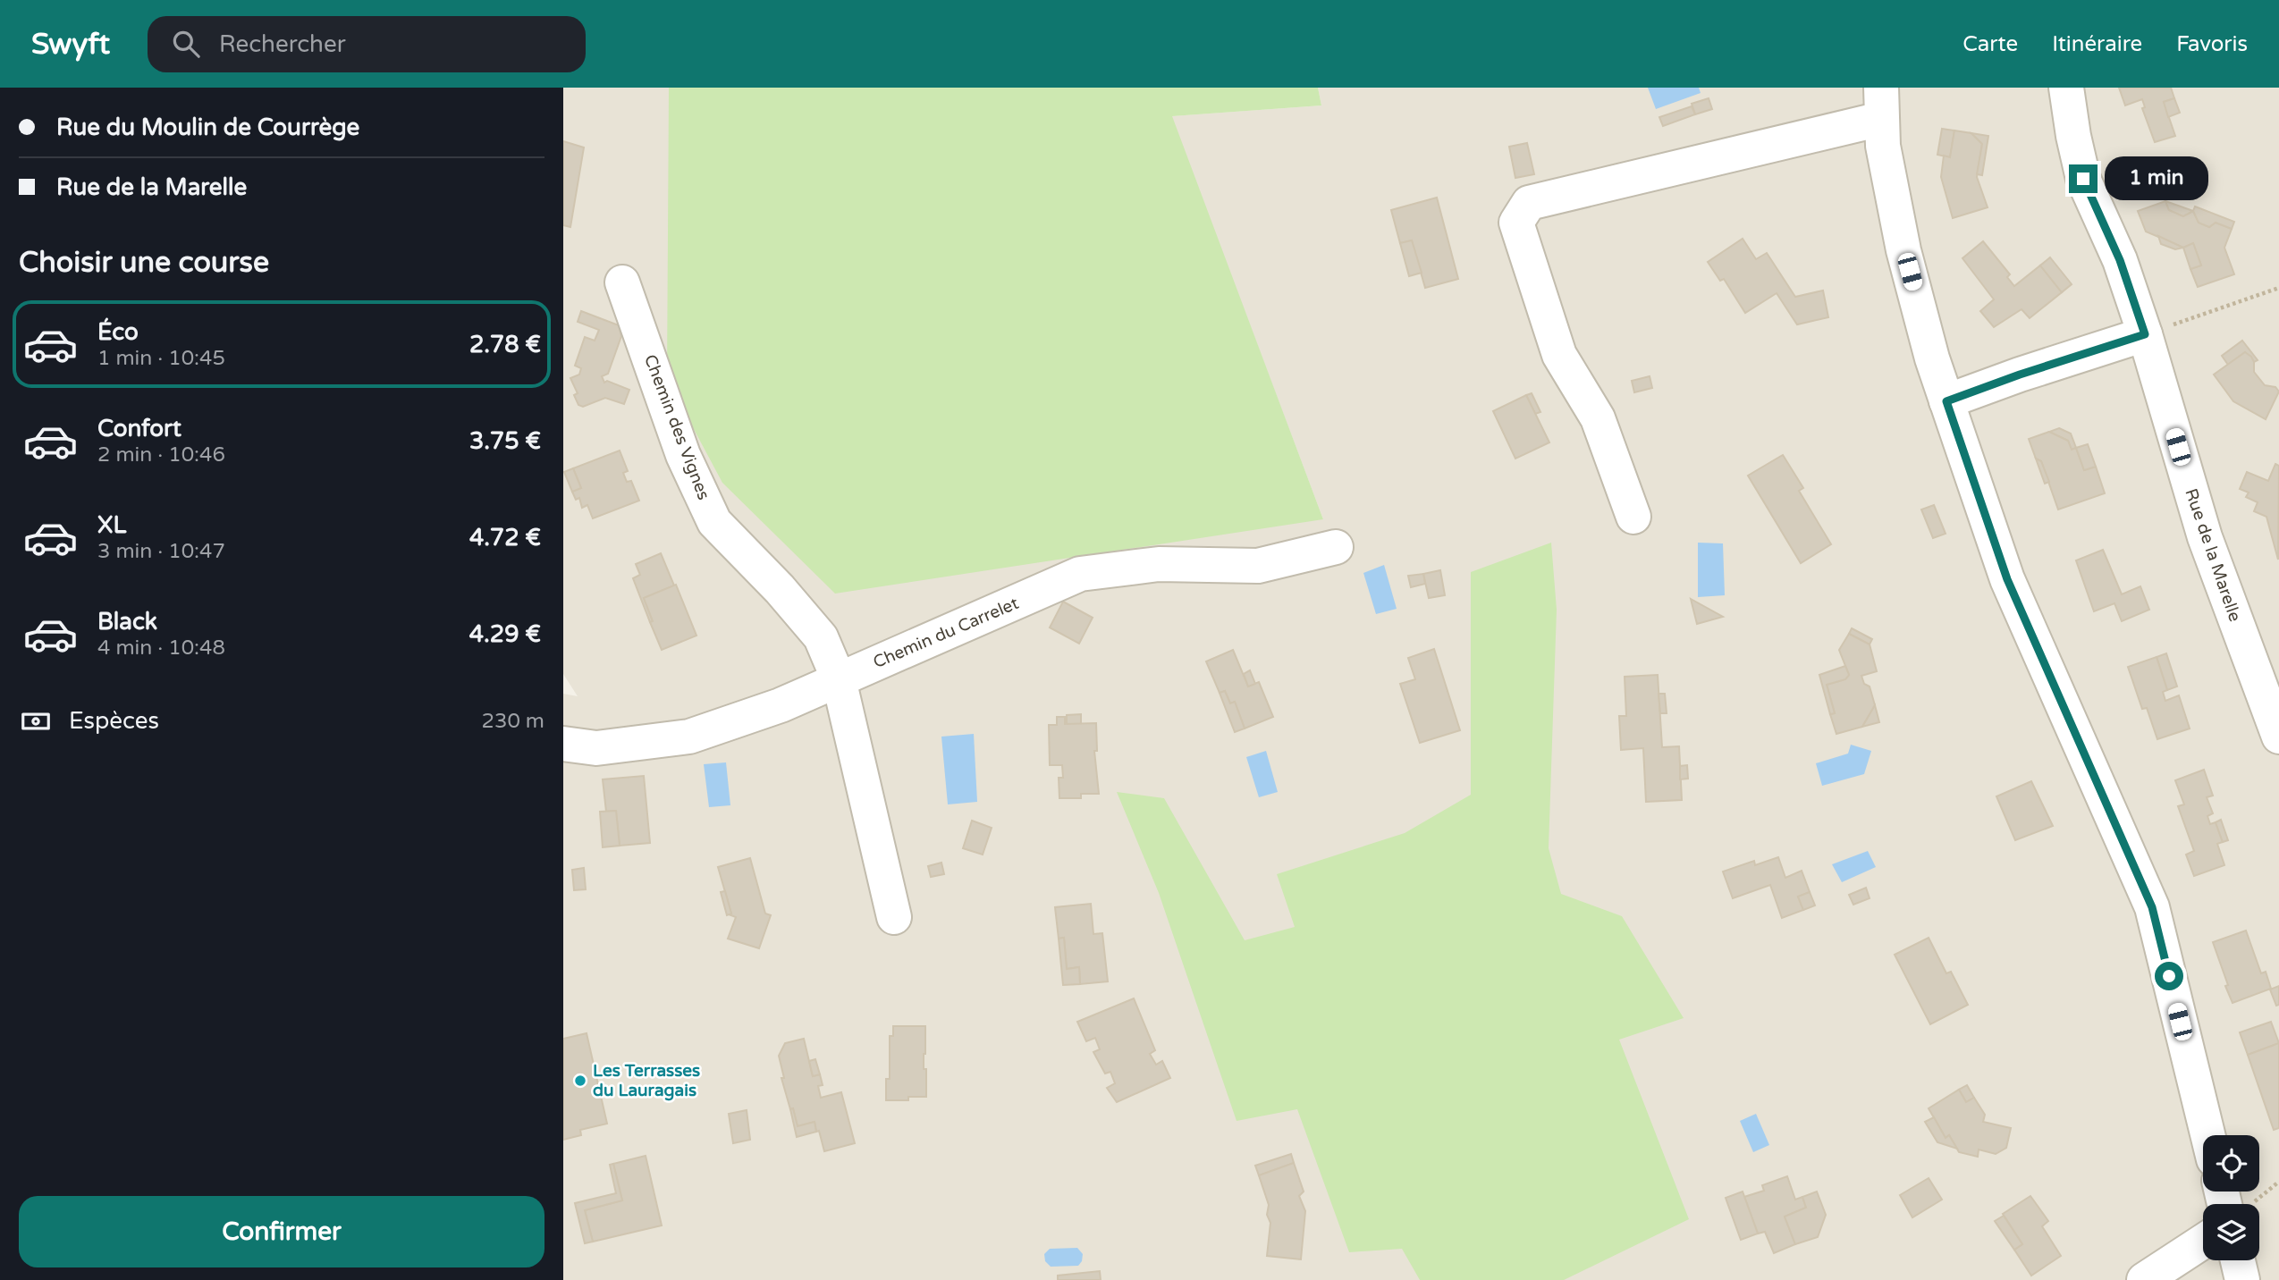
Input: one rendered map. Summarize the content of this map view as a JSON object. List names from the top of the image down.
{
  "streets": {
    "street": ["Chemin des Vignes", "Rue de la Marelle", "Chemin du Carrelet"]
  },
  "crossings": [
    ["Chemin des Vignes", "Chemin du Carrelet"]
  ],
  "places": ["Les Terrasses du Lauragais"],
  "page": {
    "header": "Swyft",
    "search": "Rechercher",
    "nav": ["Carte", "Itinéraire", "Favoris"],
    "banner": ["Rue du Moulin de Courrège", "Rue de la Marelle"],
    "bubble": "1 min",
    "heading": "Choisir une course",
    "list": [
      {
        "name": "Éco",
        "note": "1 min · 10:45",
        "value": "2.78 €"
      },
      {
        "name": "Confort",
        "note": "2 min · 10:46",
        "value": "3.75 €"
      },
      {
        "name": "XL",
        "note": "3 min · 10:47",
        "value": "4.72 €"
      },
      {
        "name": "Black",
        "note": "4 min · 10:48",
        "value": "4.29 €"
      }
    ],
    "pay": ["Espèces", "230 m"],
    "buttons": "Confirmer"
  }
}
